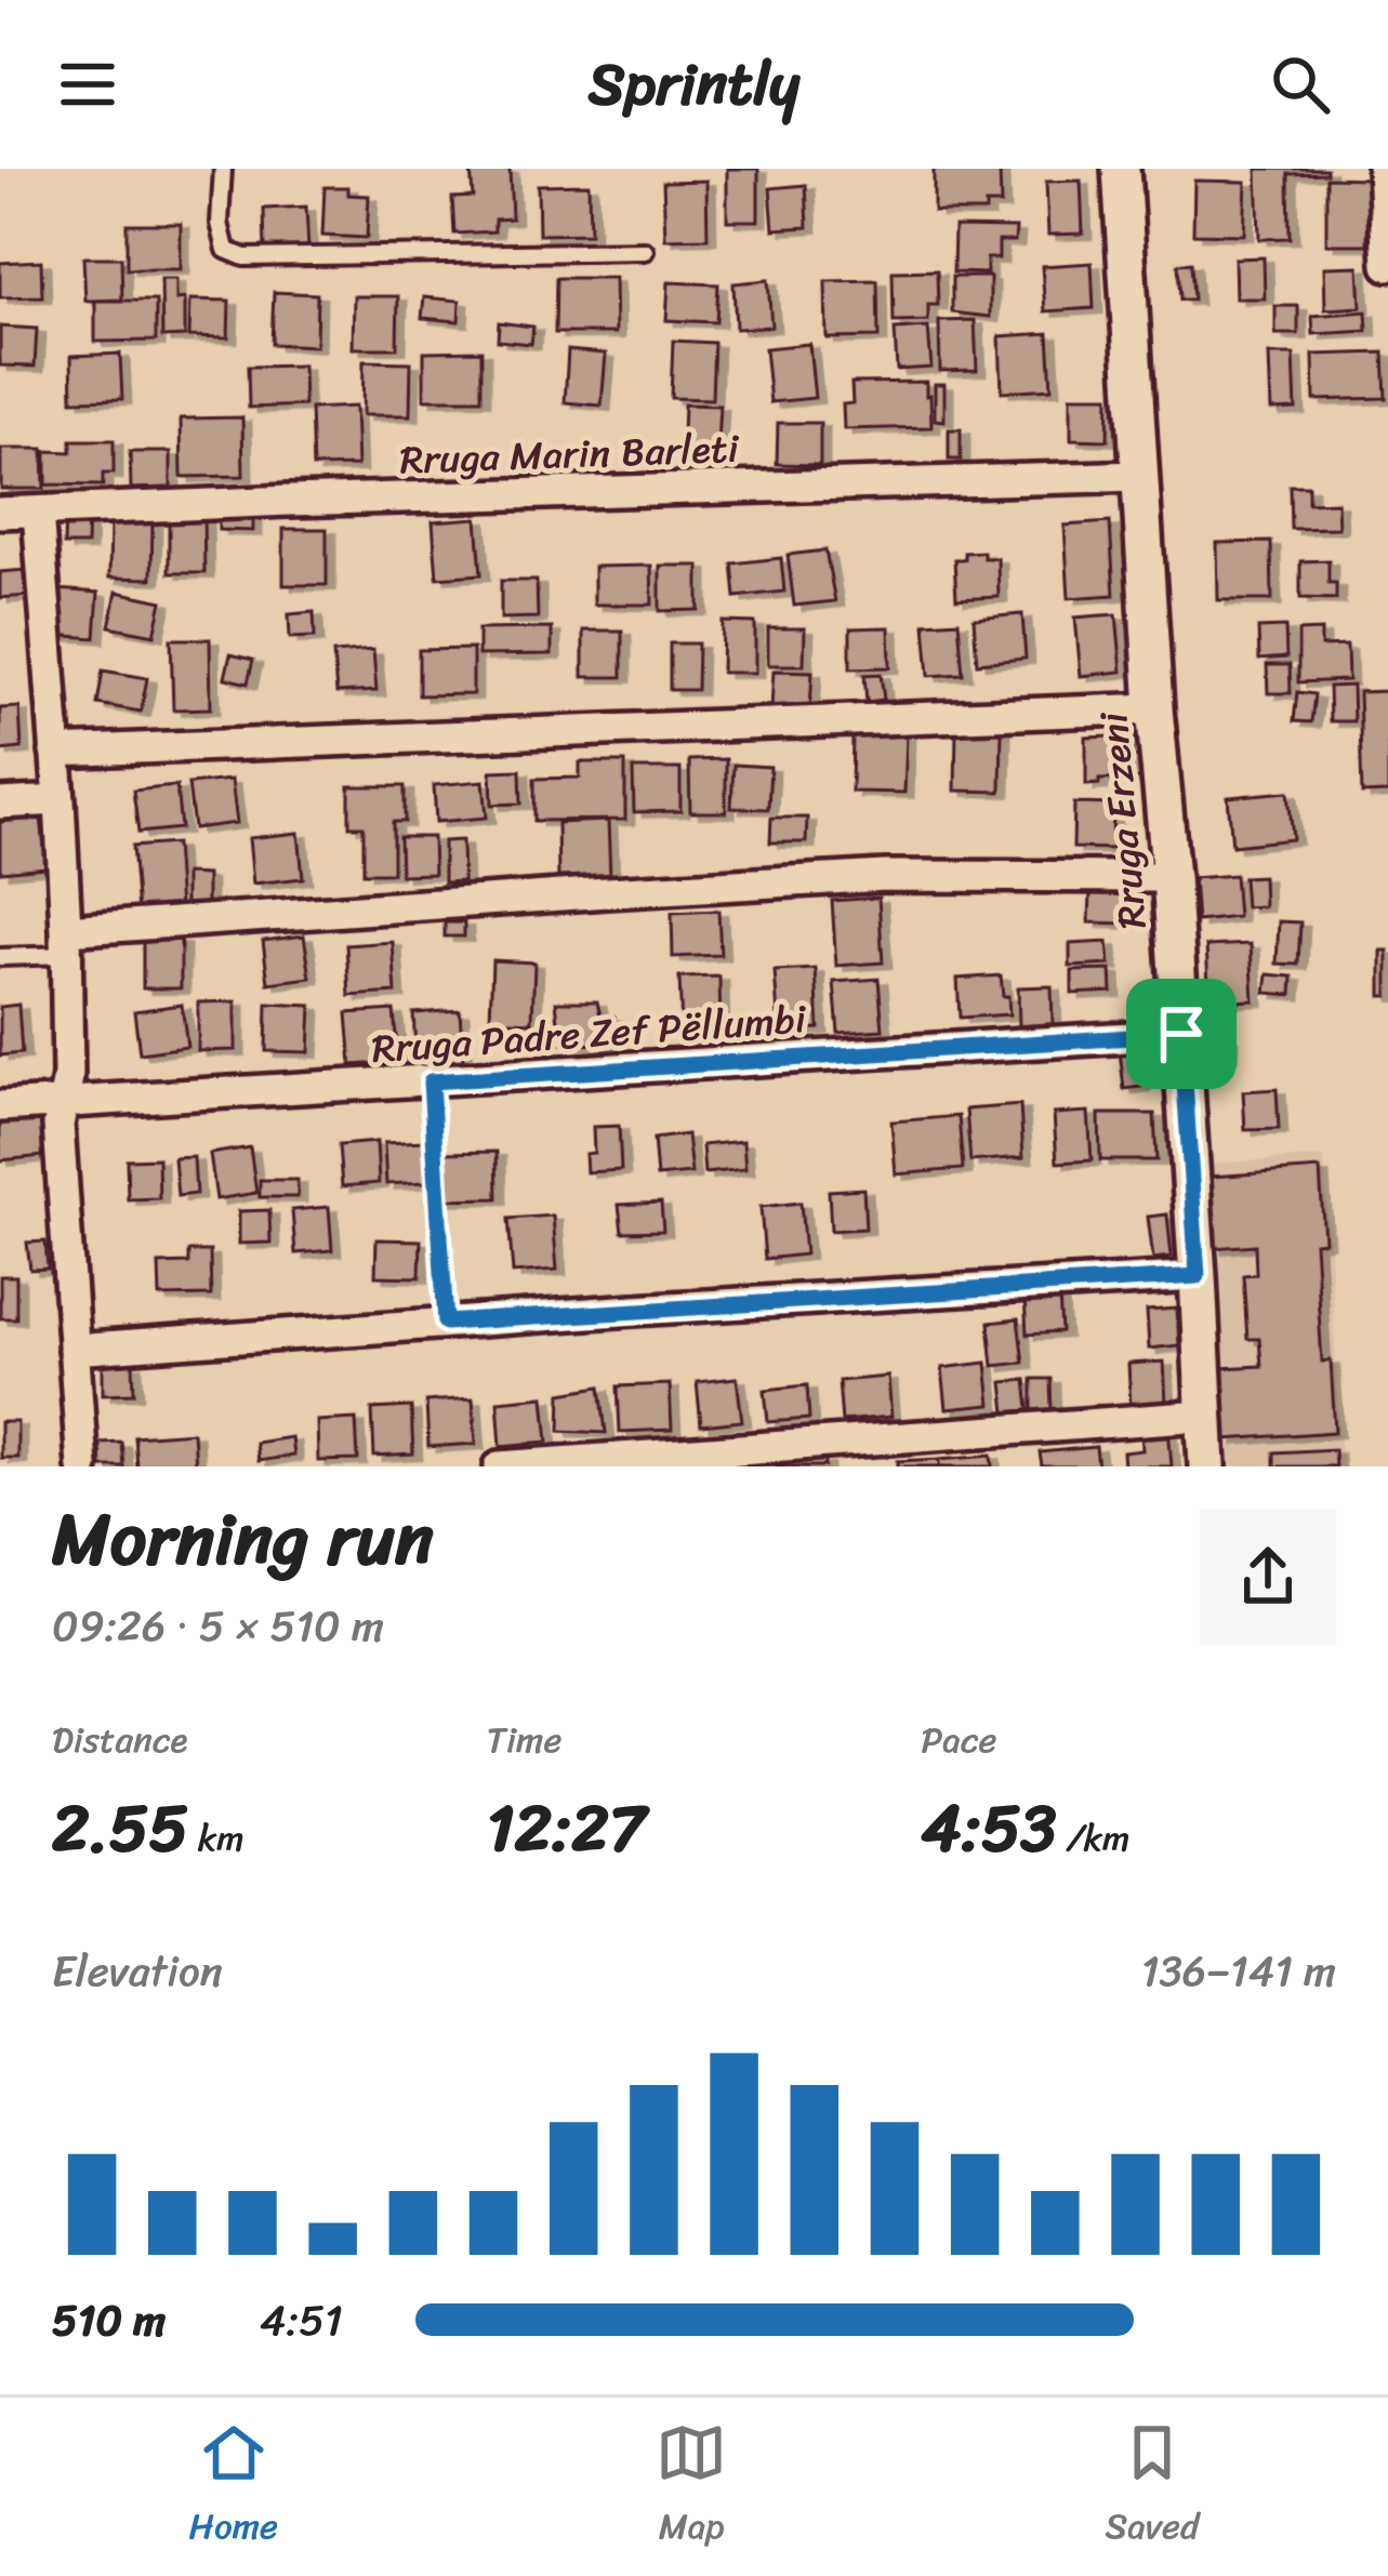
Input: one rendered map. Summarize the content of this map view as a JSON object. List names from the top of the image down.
{
  "streets": {
    "street": ["Rruga Marin Barleti", "Rruga Erzeni", "Rruga Padre Zef Pëllumbi"]
  },
  "crossings": [
    ["Rruga Marin Barleti", "Rruga Erzeni"],
    ["Rruga Erzeni", "Rruga Padre Zef Pëllumbi"]
  ],
  "page": {
    "header": "Sprintly",
    "heading": ["Morning run", "09:26 · 5 × 510 m"],
    "stats": [
      ["Distance", "2.55 km"],
      ["Time", "12:27"],
      ["Pace", "4:53 /km"]
    ],
    "chart": ["Elevation", "136–141 m"],
    "list": [
      {
        "name": "510 m",
        "note": "4:51"
      }
    ],
    "tabs": ["Home", "Map", "Saved"]
  }
}
